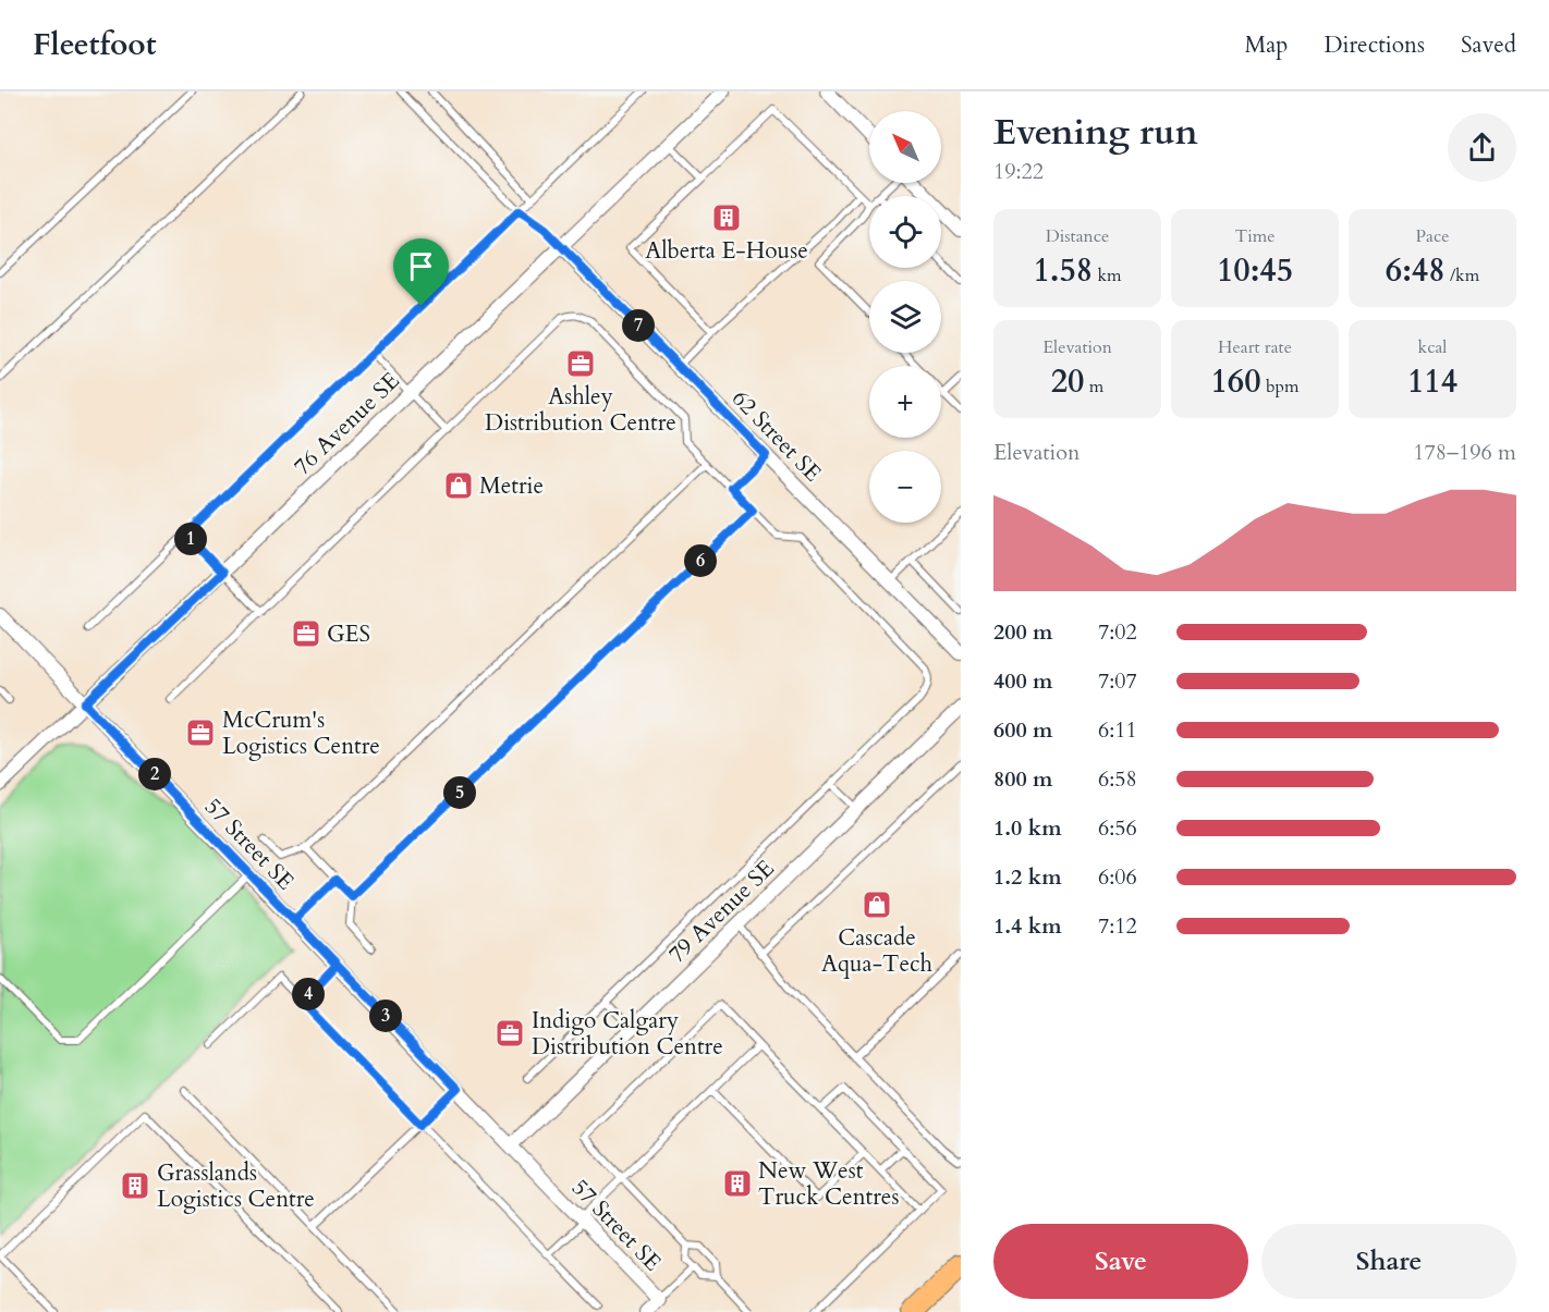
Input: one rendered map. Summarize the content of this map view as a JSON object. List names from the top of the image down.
{
  "streets": {
    "street": [
      "76 Avenue SE",
      "62 Street SE",
      "57 Street SE",
      "79 Avenue SE"
    ]
  },
  "crossings": [
    ["76 Avenue SE", "62 Street SE"],
    ["76 Avenue SE", "57 Street SE"],
    ["57 Street SE", "79 Avenue SE"]
  ],
  "places": {
    "building": ["Alberta E-House", "New West Truck Centres", "Grasslands Logistics Centre"],
    "office": [
      "Ashley Distribution Centre",
      "GES",
      "McCrum's Logistics Centre",
      "Indigo Calgary Distribution Centre"
    ],
    "shop": ["Metrie", "Cascade Aqua-Tech"]
  },
  "north": "top left",
  "page": {
    "header": "Fleetfoot",
    "nav": ["Map", "Directions", "Saved"],
    "heading": ["Evening run", "19:22"],
    "map_buttons": ["+", "−"],
    "stats": [
      ["Distance", "1.58 km"],
      ["Time", "10:45"],
      ["Pace", "6:48 /km"],
      ["Elevation", "20 m"],
      ["Heart rate", "160 bpm"],
      ["kcal", "114"]
    ],
    "pins": [
      "7",
      "1",
      "6",
      "2",
      "5",
      "4",
      "3"
    ],
    "chart": ["Elevation", "178–196 m"],
    "list": [
      {
        "name": "200 m",
        "note": "7:02"
      },
      {
        "name": "400 m",
        "note": "7:07"
      },
      {
        "name": "600 m",
        "note": "6:11"
      },
      {
        "name": "800 m",
        "note": "6:58"
      },
      {
        "name": "1.0 km",
        "note": "6:56"
      },
      {
        "name": "1.2 km",
        "note": "6:06"
      },
      {
        "name": "1.4 km",
        "note": "7:12"
      }
    ],
    "buttons": ["Save", "Share"]
  }
}
